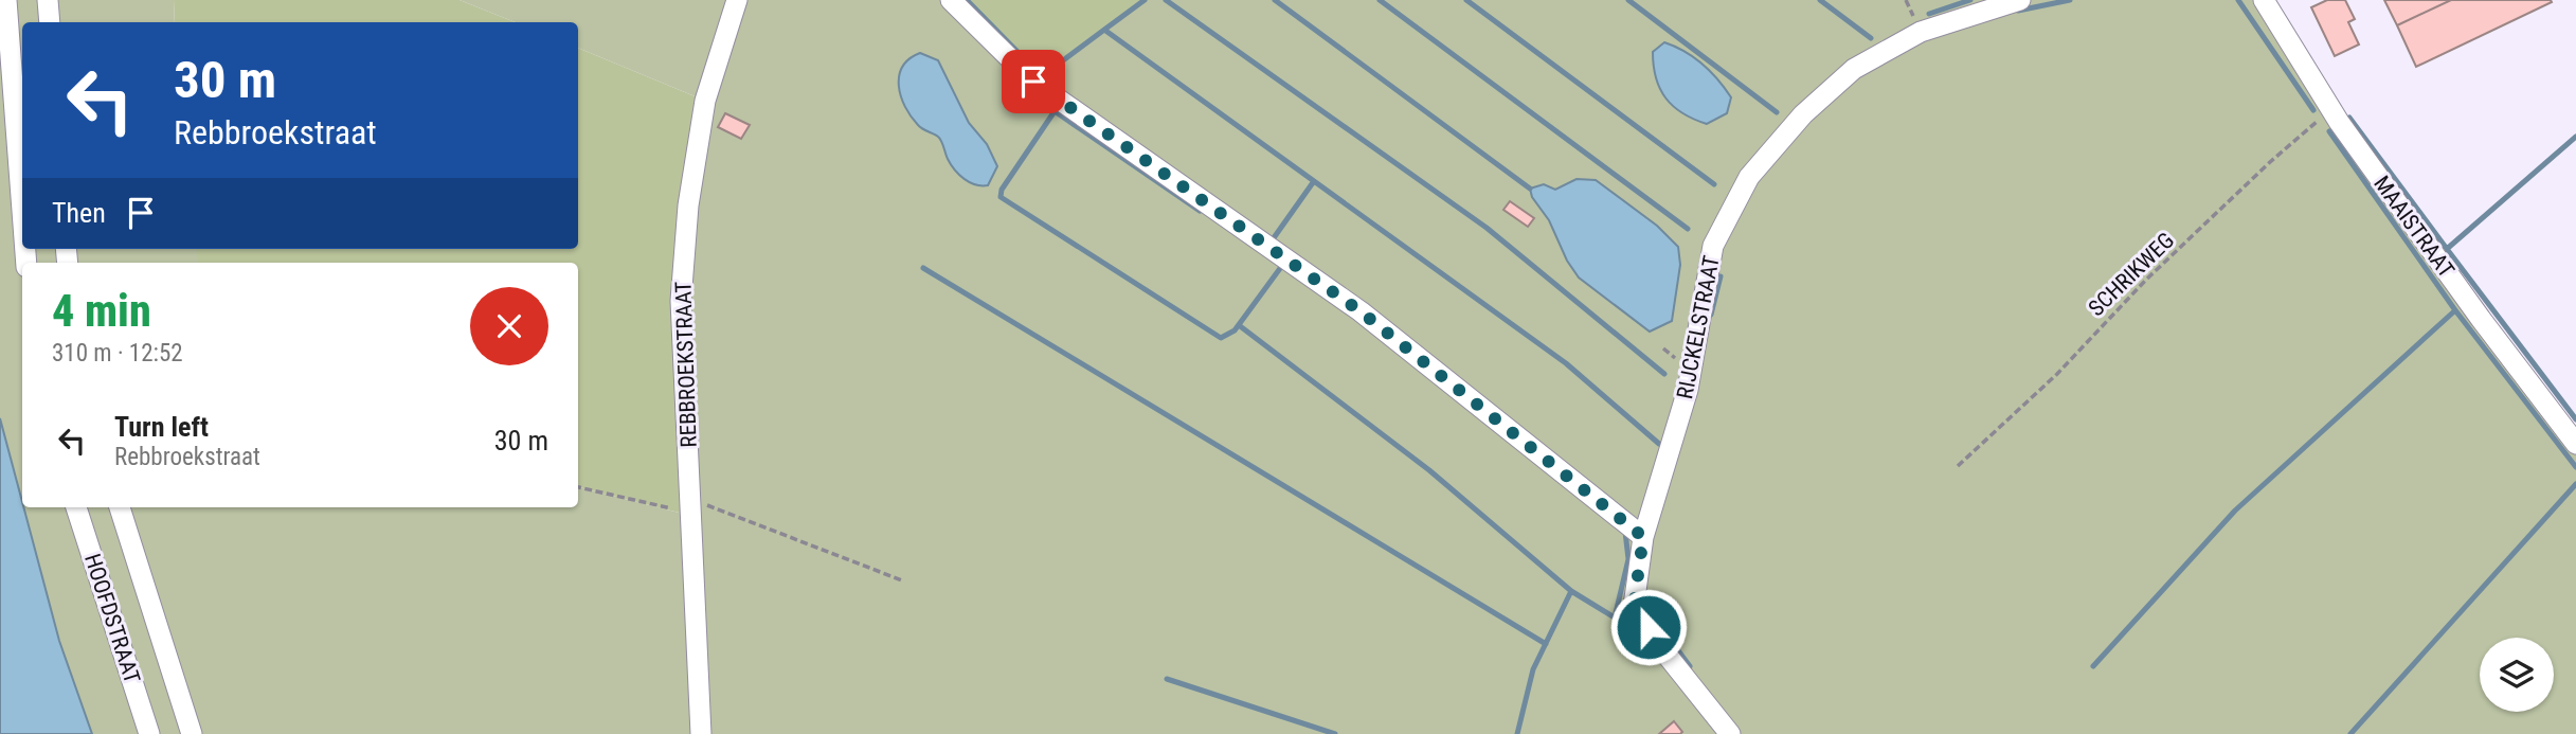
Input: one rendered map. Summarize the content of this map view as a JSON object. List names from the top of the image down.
{
  "streets": {
    "street": [
      "MAAISTRAAT",
      "RIJCKELSTRAAT",
      "REBBROEKSTRAAT",
      "HOOFDSTRAAT"
    ],
    "path": ["SCHRIKWEG"]
  },
  "crossings": [
    ["MAAISTRAAT", "SCHRIKWEG"]
  ],
  "page": {
    "turn": ["30 m", "Rebbroekstraat"],
    "then": "Then",
    "heading": ["4 min", "310 m · 12:52"],
    "list": [
      {
        "name": "Turn left",
        "note": "Rebbroekstraat",
        "value": "30 m"
      }
    ]
  }
}
